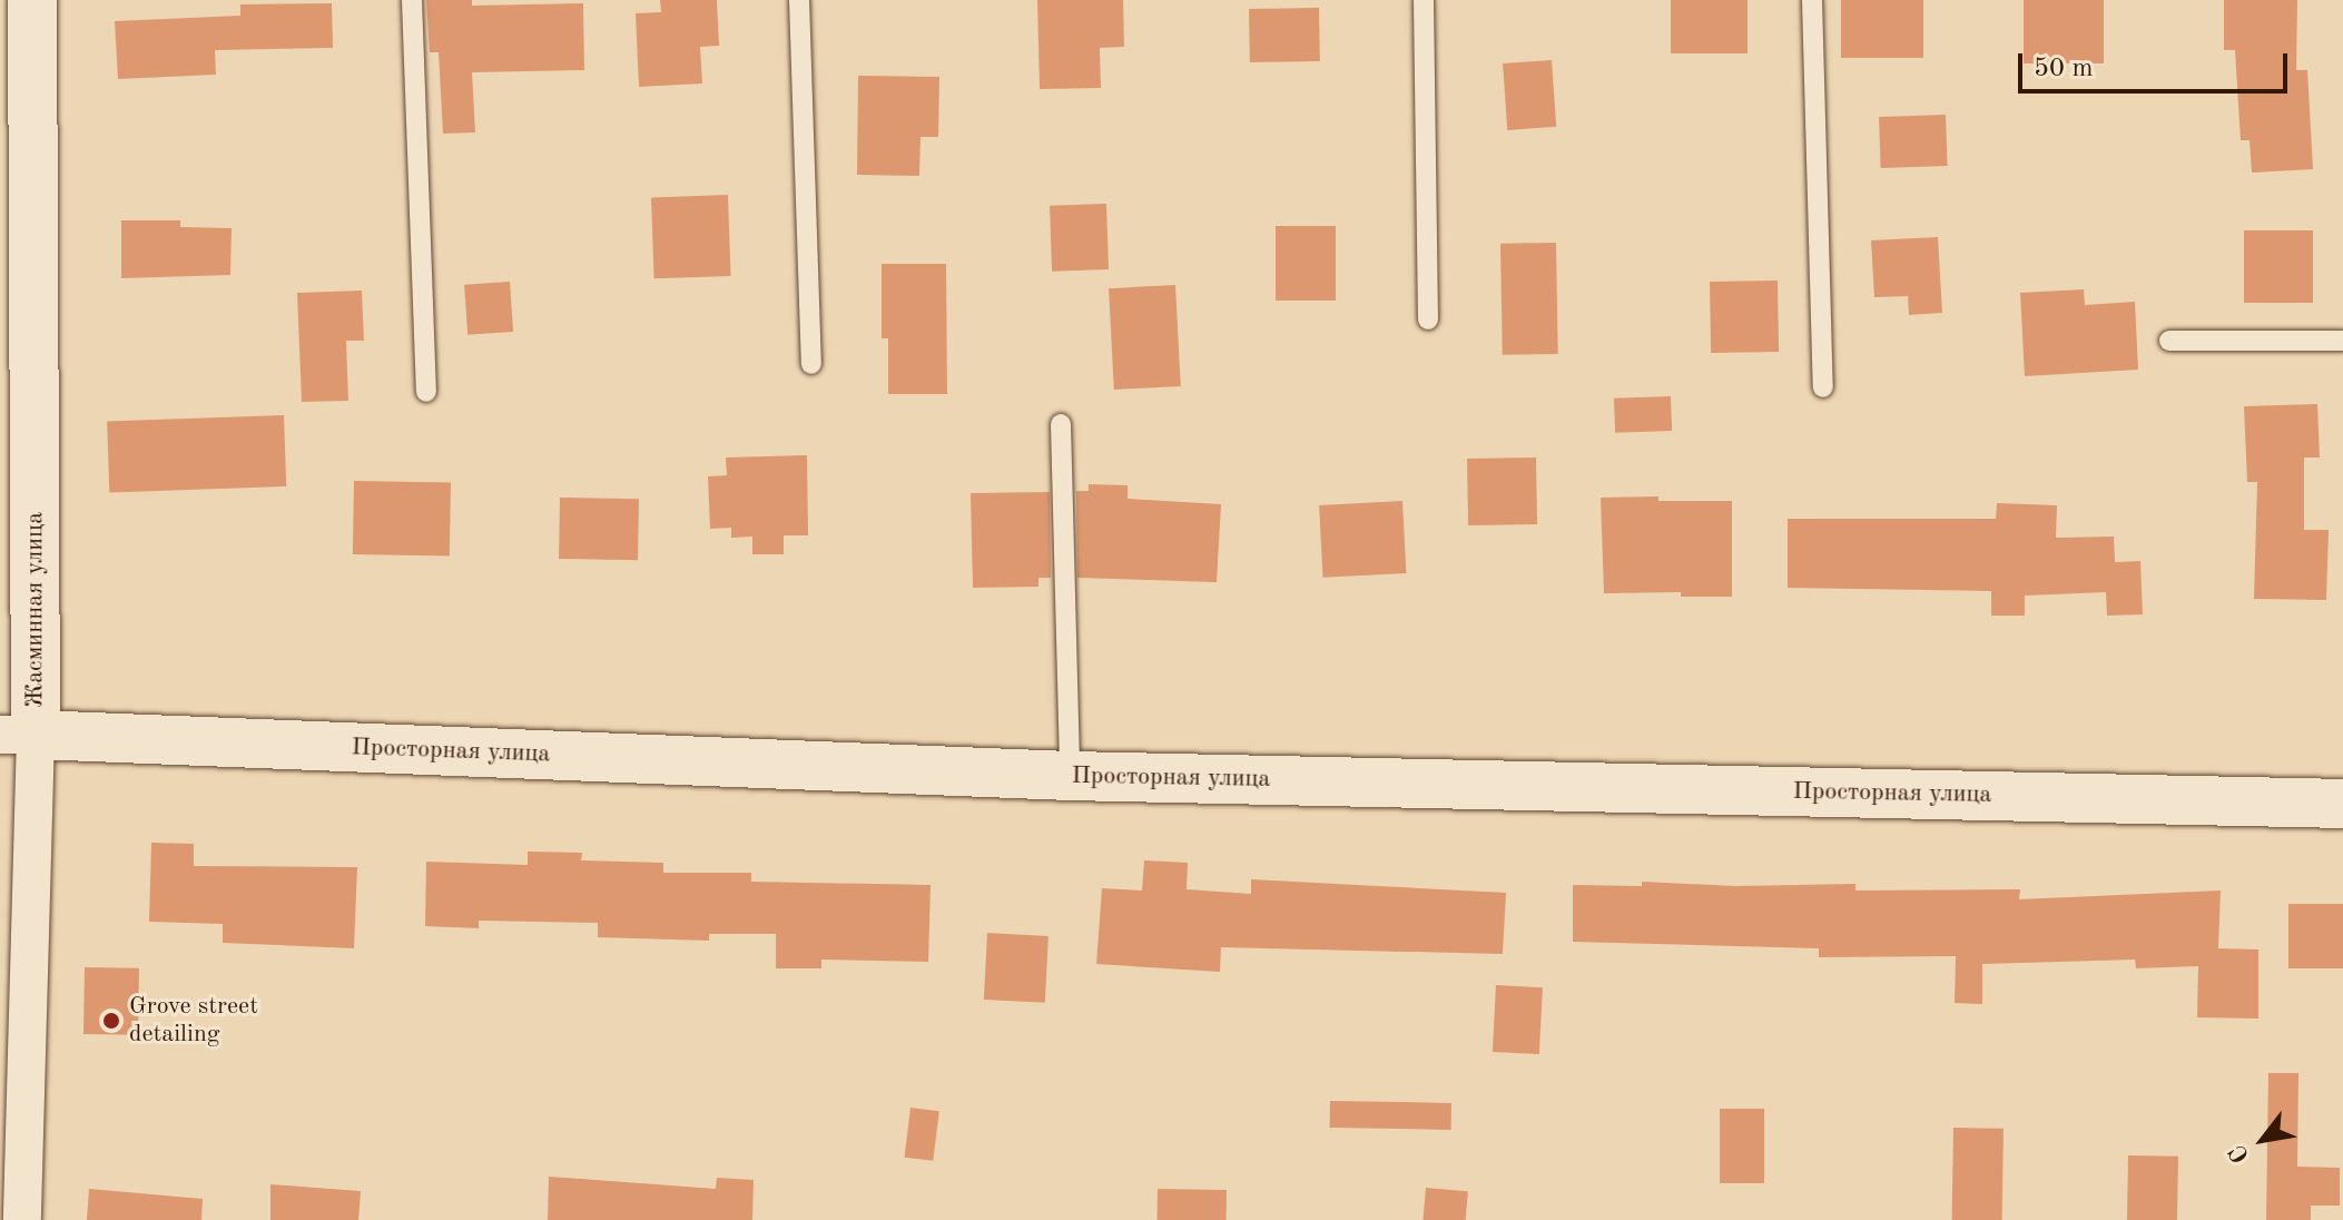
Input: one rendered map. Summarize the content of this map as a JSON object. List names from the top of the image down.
{
  "streets": {
    "street": ["Жасминная улица", "Просторная улица"]
  },
  "crossings": [
    ["Жасминная улица", "Просторная улица"]
  ],
  "places": ["Grove street detailing"],
  "scale_bar": "50 m",
  "north": "bottom left"
}
